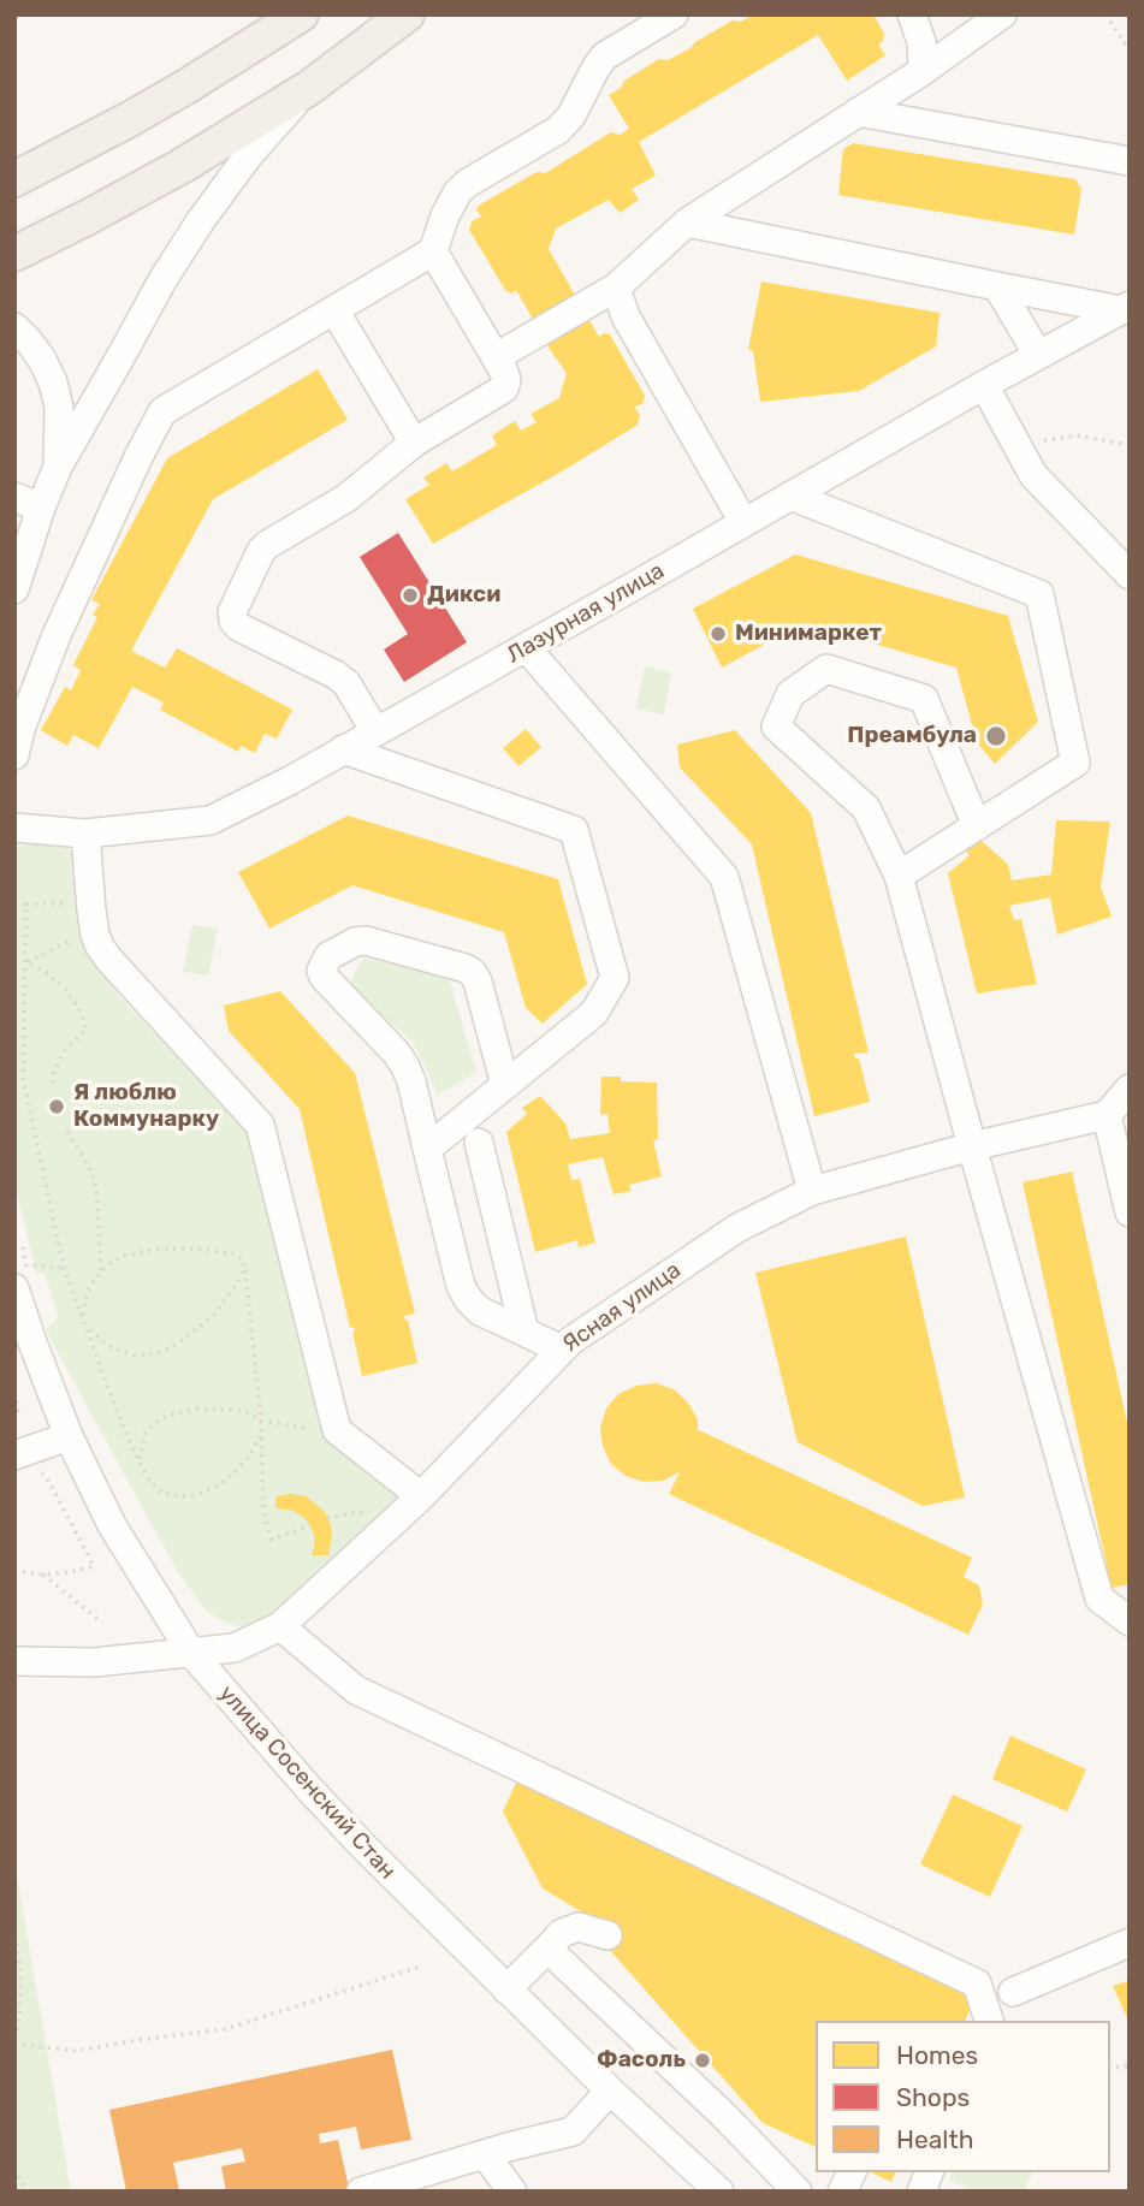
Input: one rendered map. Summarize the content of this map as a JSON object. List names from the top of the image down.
{
  "streets": {
    "street": ["Лазурная улица", "Ясная улица", "улица Сосенский Стан"]
  },
  "crossings": [
    ["Ясная улица", "улица Сосенский Стан"]
  ],
  "places": [
    "Дикси",
    "Минимаркет",
    "Преамбула",
    "Я люблю Коммунарку",
    "Фасоль"
  ],
  "legend": ["Homes", "Shops", "Health"]
}
